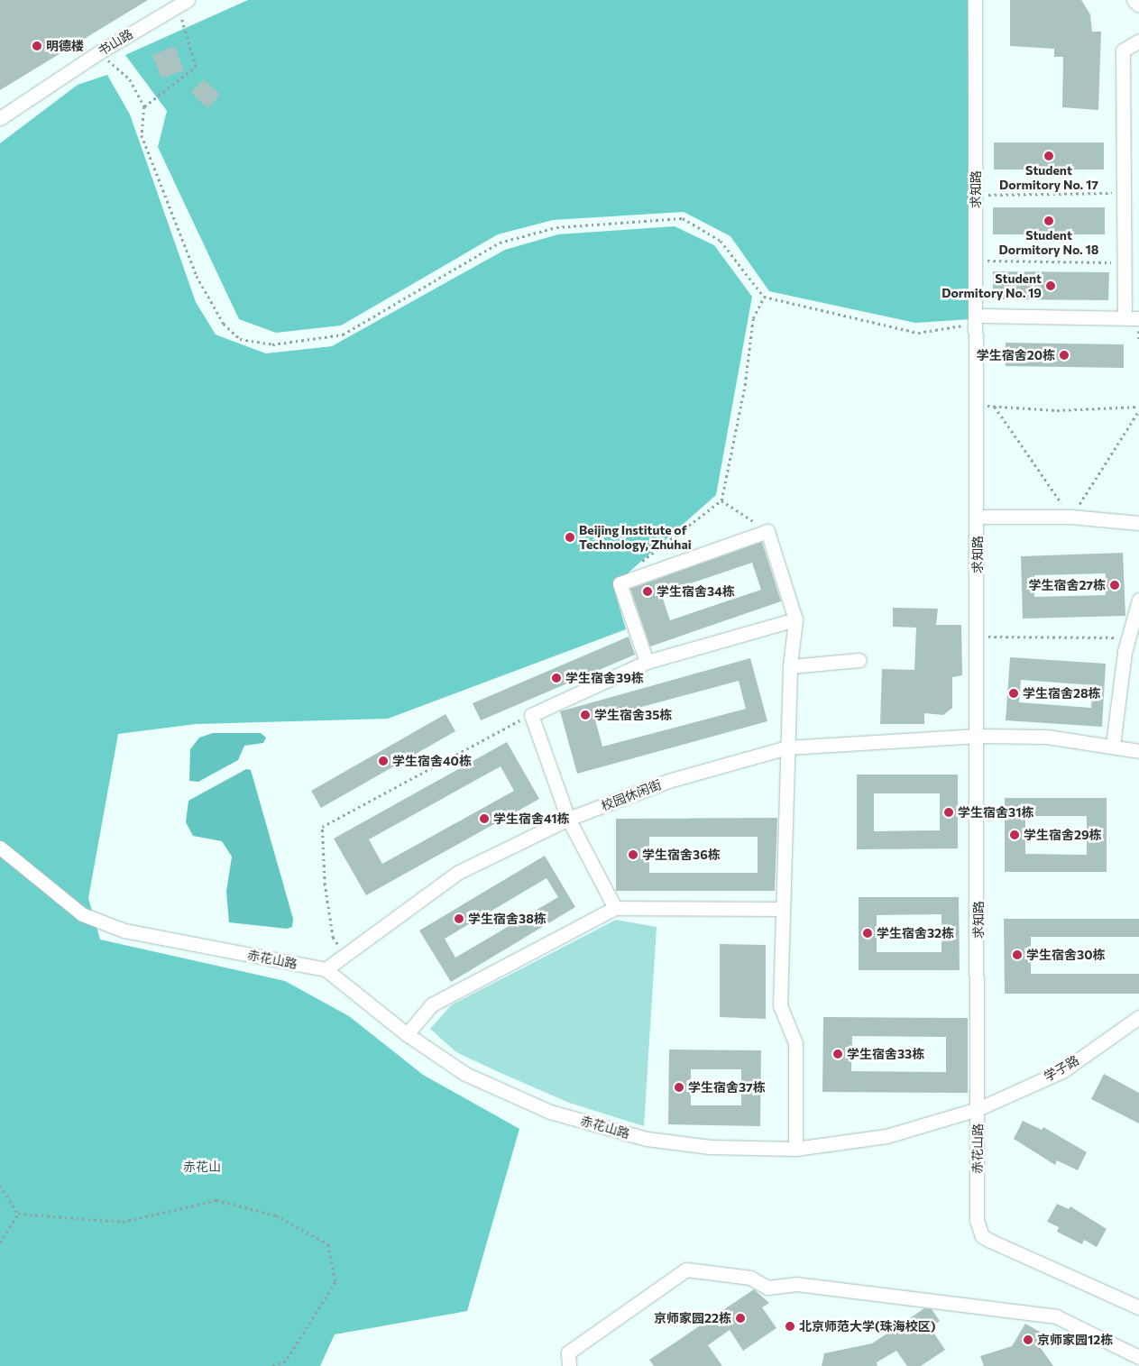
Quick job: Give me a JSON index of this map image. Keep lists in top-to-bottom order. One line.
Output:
{"streets":{"street":["书山路","求知路","校园休闲街","赤花山路","学子路"]},"crossings":[["求知路","校园休闲街"],["求知路","赤花山路"],["求知路","学子路"],["校园休闲街","赤花山路"],["赤花山路","学子路"]],"parks":["赤花山"],"places":["明德楼","Student Dormitory No. 17","Student Dormitory No. 18","Student Dormitory No. 19","学生宿舍20栋","Beijing Institute of Technology, Zhuhai","学生宿舍27栋","学生宿舍34栋","学生宿舍39栋","学生宿舍28栋","学生宿舍35栋","学生宿舍40栋","学生宿舍31栋","学生宿舍41栋","学生宿舍29栋","学生宿舍36栋","学生宿舍38栋","学生宿舍32栋","学生宿舍30栋","学生宿舍33栋","学生宿舍37栋","京师家园22栋","北京师范大学(珠海校区)","京师家园12栋"]}
